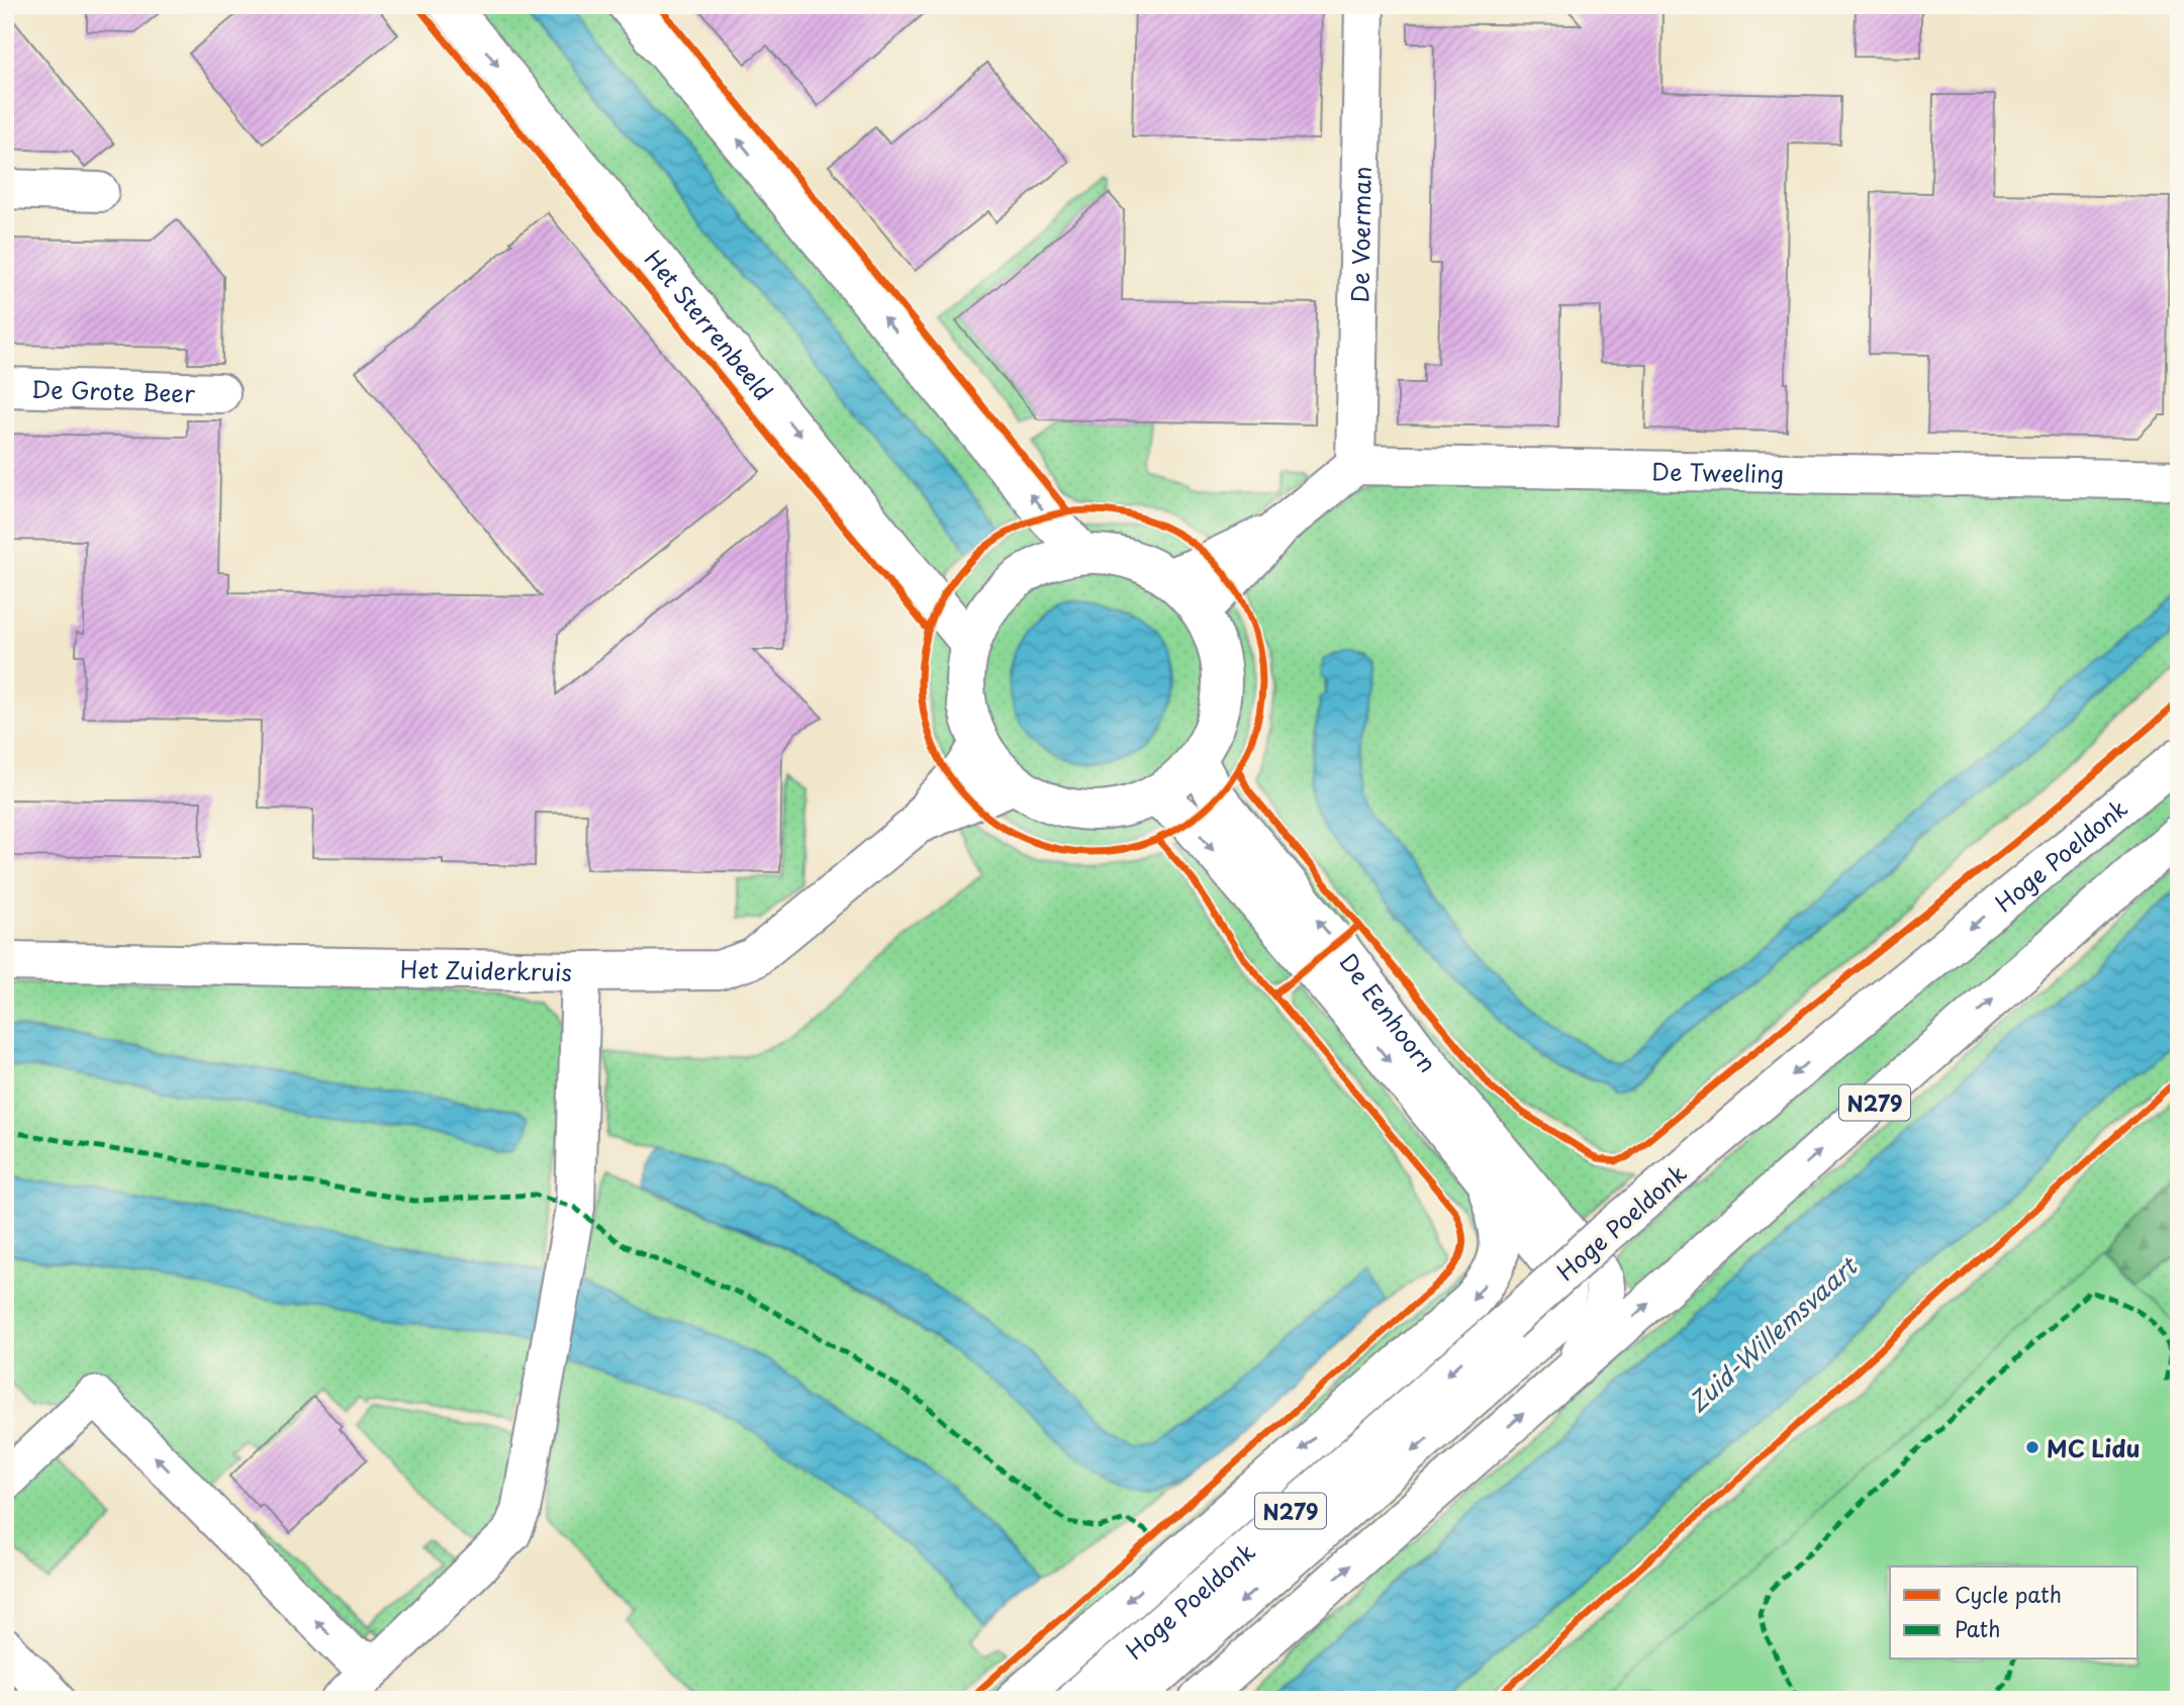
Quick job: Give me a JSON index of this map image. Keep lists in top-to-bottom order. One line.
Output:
{"streets":{"main road":["De Voerman","Het Sterrenbeeld","De Grote Beer","De Tweeling","Hoge Poeldonk","Het Zuiderkruis","De Eenhoorn","N279"]},"crossings":[["De Voerman","De Tweeling"],["De Eenhoorn","N279"]],"water":["Zuid-Willemsvaart"],"places":["MC Lidu"],"legend":["Cycle path","Path"]}
